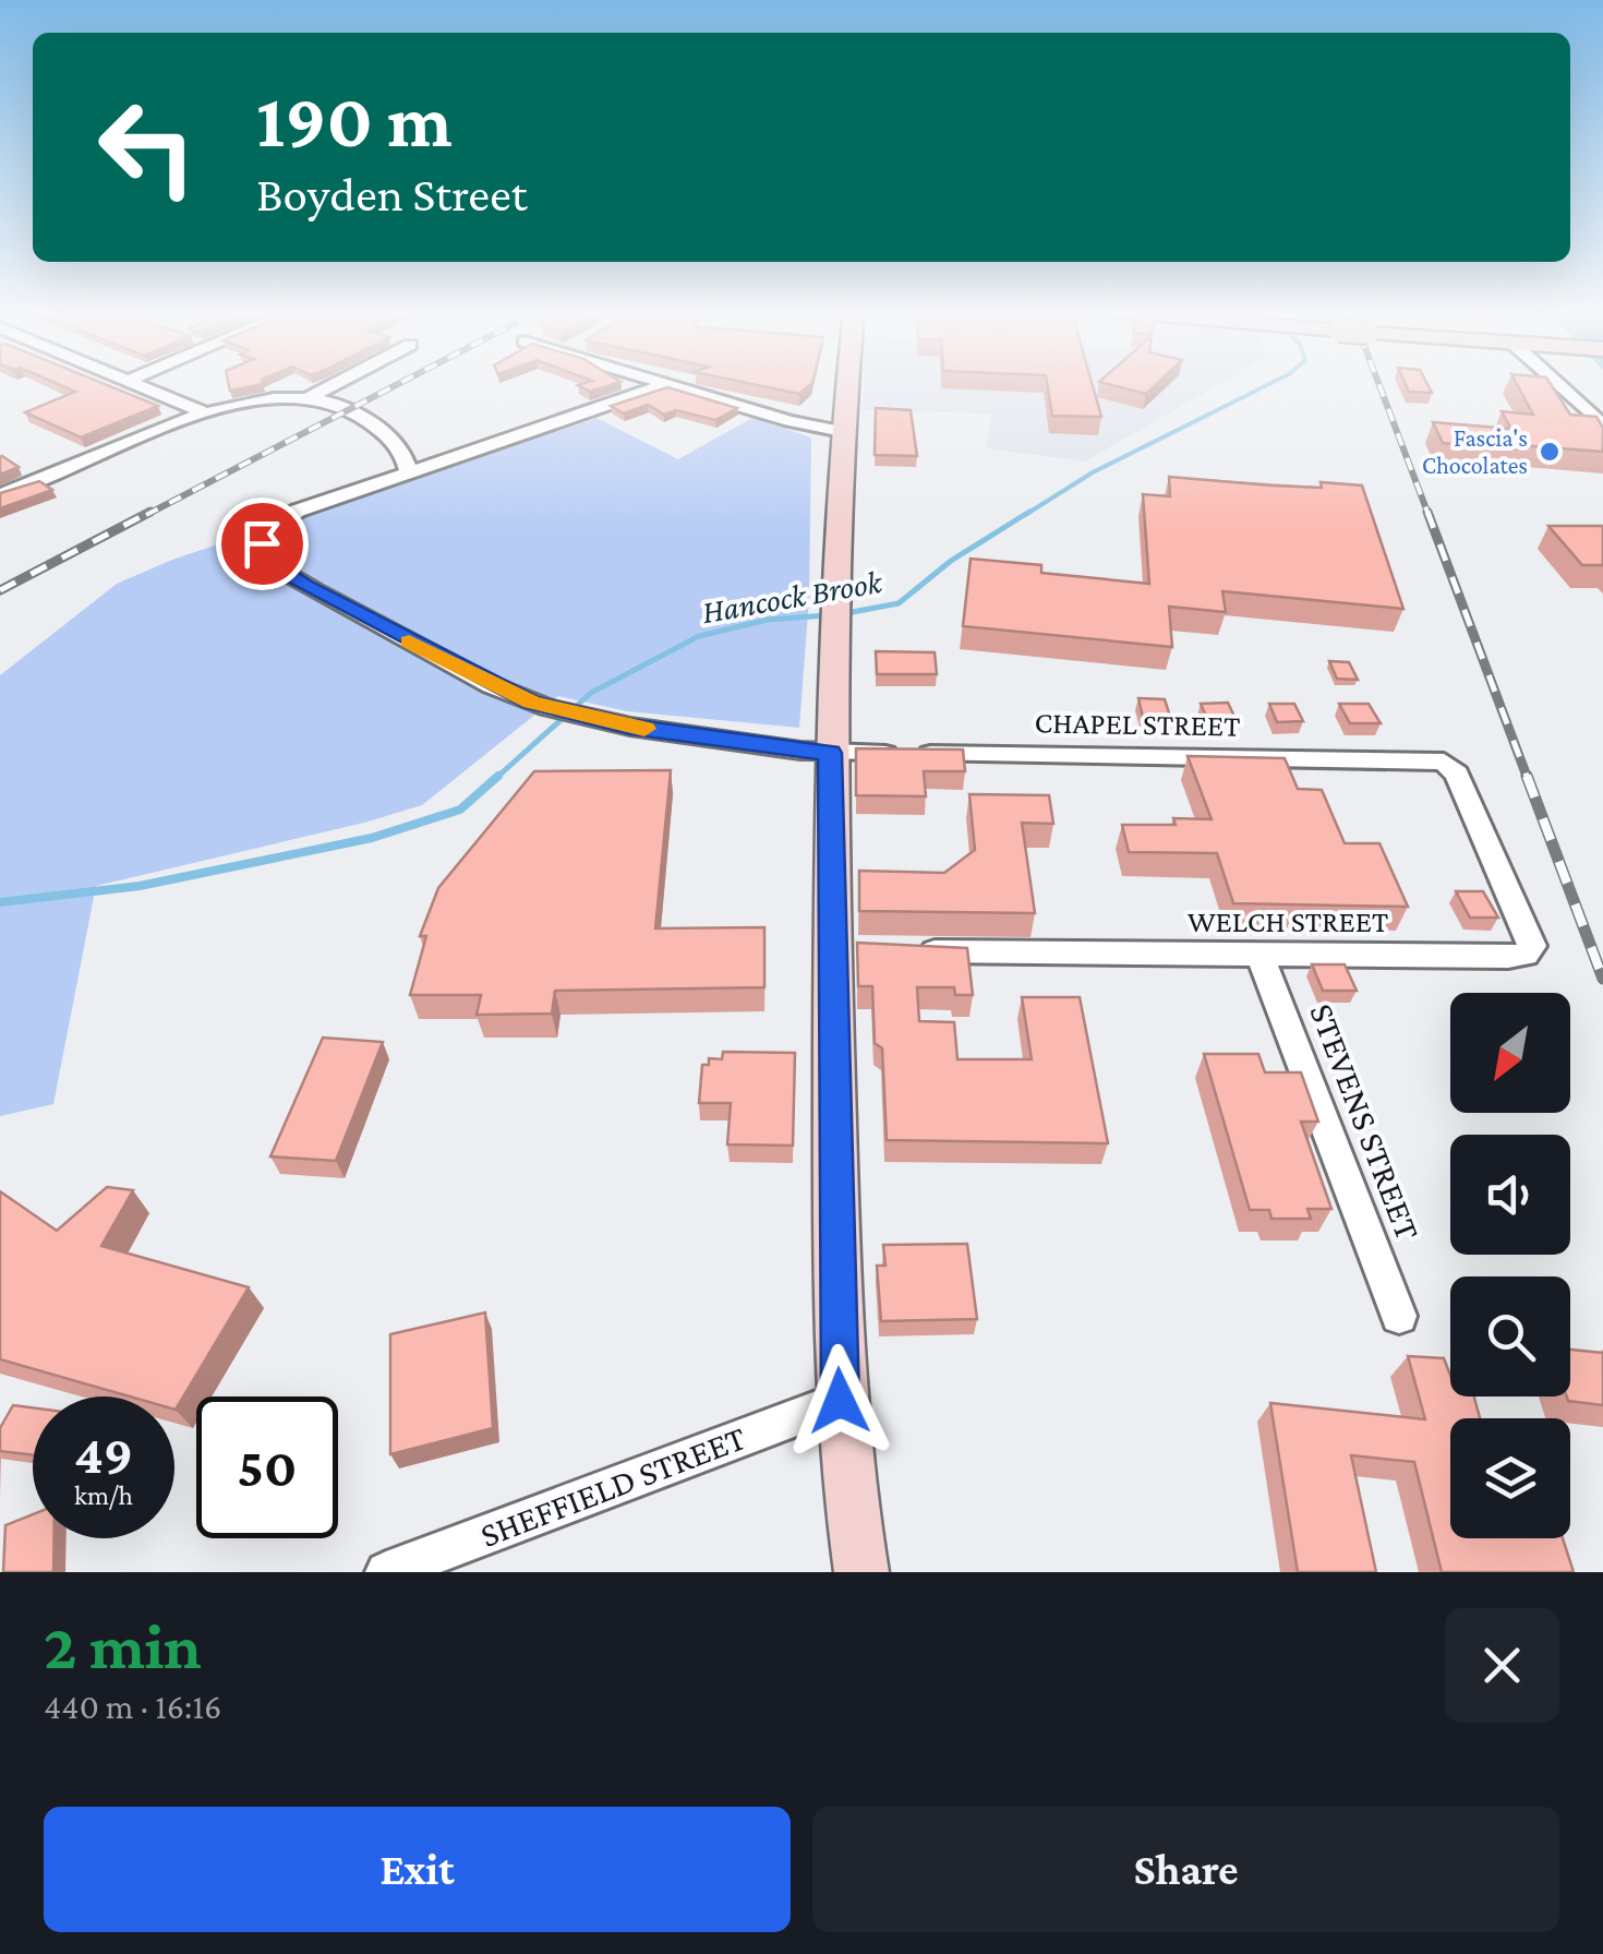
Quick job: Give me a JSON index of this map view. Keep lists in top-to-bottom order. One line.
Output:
{"streets":{"street":["CHAPEL STREET","WELCH STREET","STEVENS STREET","SHEFFIELD STREET"]},"crossings":[["CHAPEL STREET","WELCH STREET"],["WELCH STREET","STEVENS STREET"]],"water":["Hancock Brook"],"places":["Fascia's Chocolates"],"north":"bottom left","page":{"turn":["190 m","Boyden Street"],"speed":"49 km/h","limit":"50","heading":["2 min","440 m · 16:16"],"buttons":["Exit","Share"]}}
